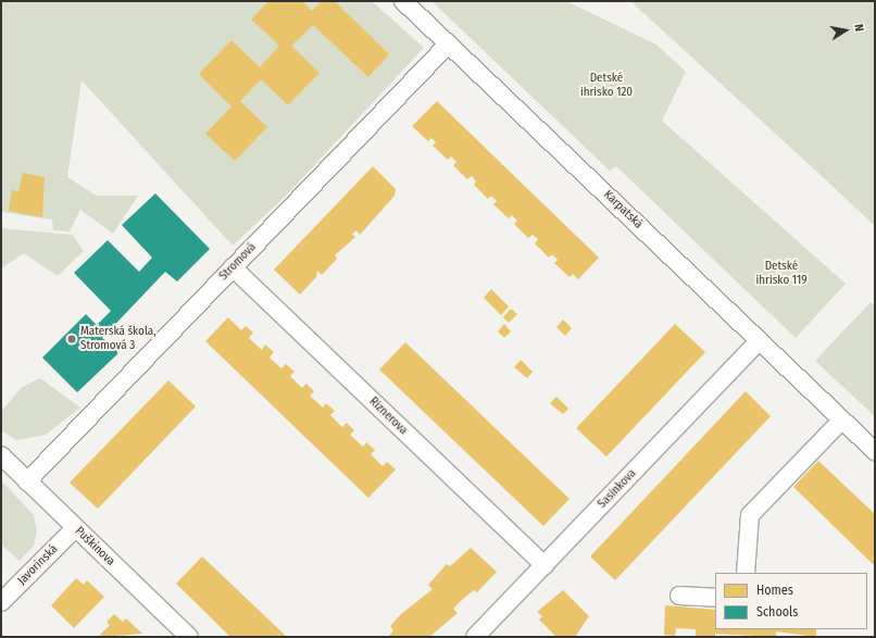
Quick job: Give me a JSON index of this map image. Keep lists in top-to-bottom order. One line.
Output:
{"streets":{"street":["Karpatská","Stromová","Riznerova","Sasinkova","Puškinova","Javorinská"]},"crossings":[["Karpatská","Stromová"],["Karpatská","Sasinkova"],["Stromová","Riznerova"],["Stromová","Puškinova"],["Riznerova","Sasinkova"],["Puškinova","Javorinská"]],"parks":["Detské ihrisko 120","Detské ihrisko 119"],"places":["Materská škola, Stromová 3"],"legend":["Homes","Schools"],"north":"right"}
